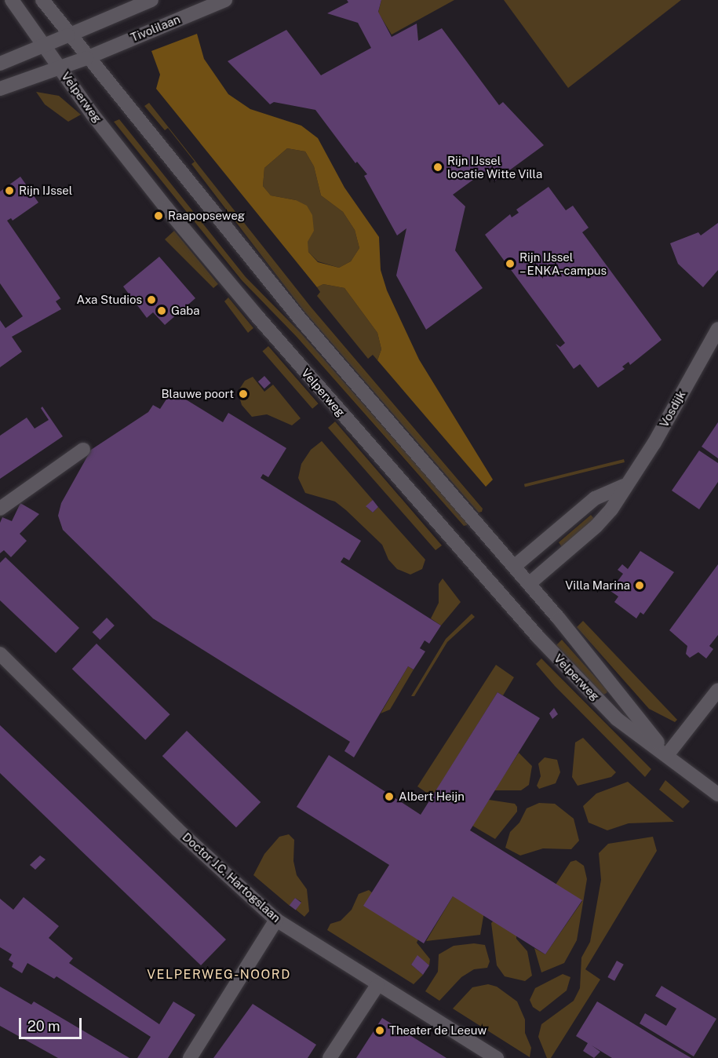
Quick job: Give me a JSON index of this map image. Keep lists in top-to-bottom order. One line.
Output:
{"streets":{"main road":["Tivolilaan","Velperweg","Vosdijk","Doctor J.C. Hartogslaan"]},"crossings":[["Tivolilaan","Velperweg"],["Velperweg","Vosdijk"]],"districts":["VELPERWEG-NOORD"],"places":["Rijn IJssel locatie Witte Villa","Rijn IJssel","Raapopseweg","Rijn IJssel – ENKA-campus","Axa Studios","Gaba","Blauwe poort","Villa Marina","Albert Heijn","Theater de Leeuw"],"scale_bar":"20 m"}
